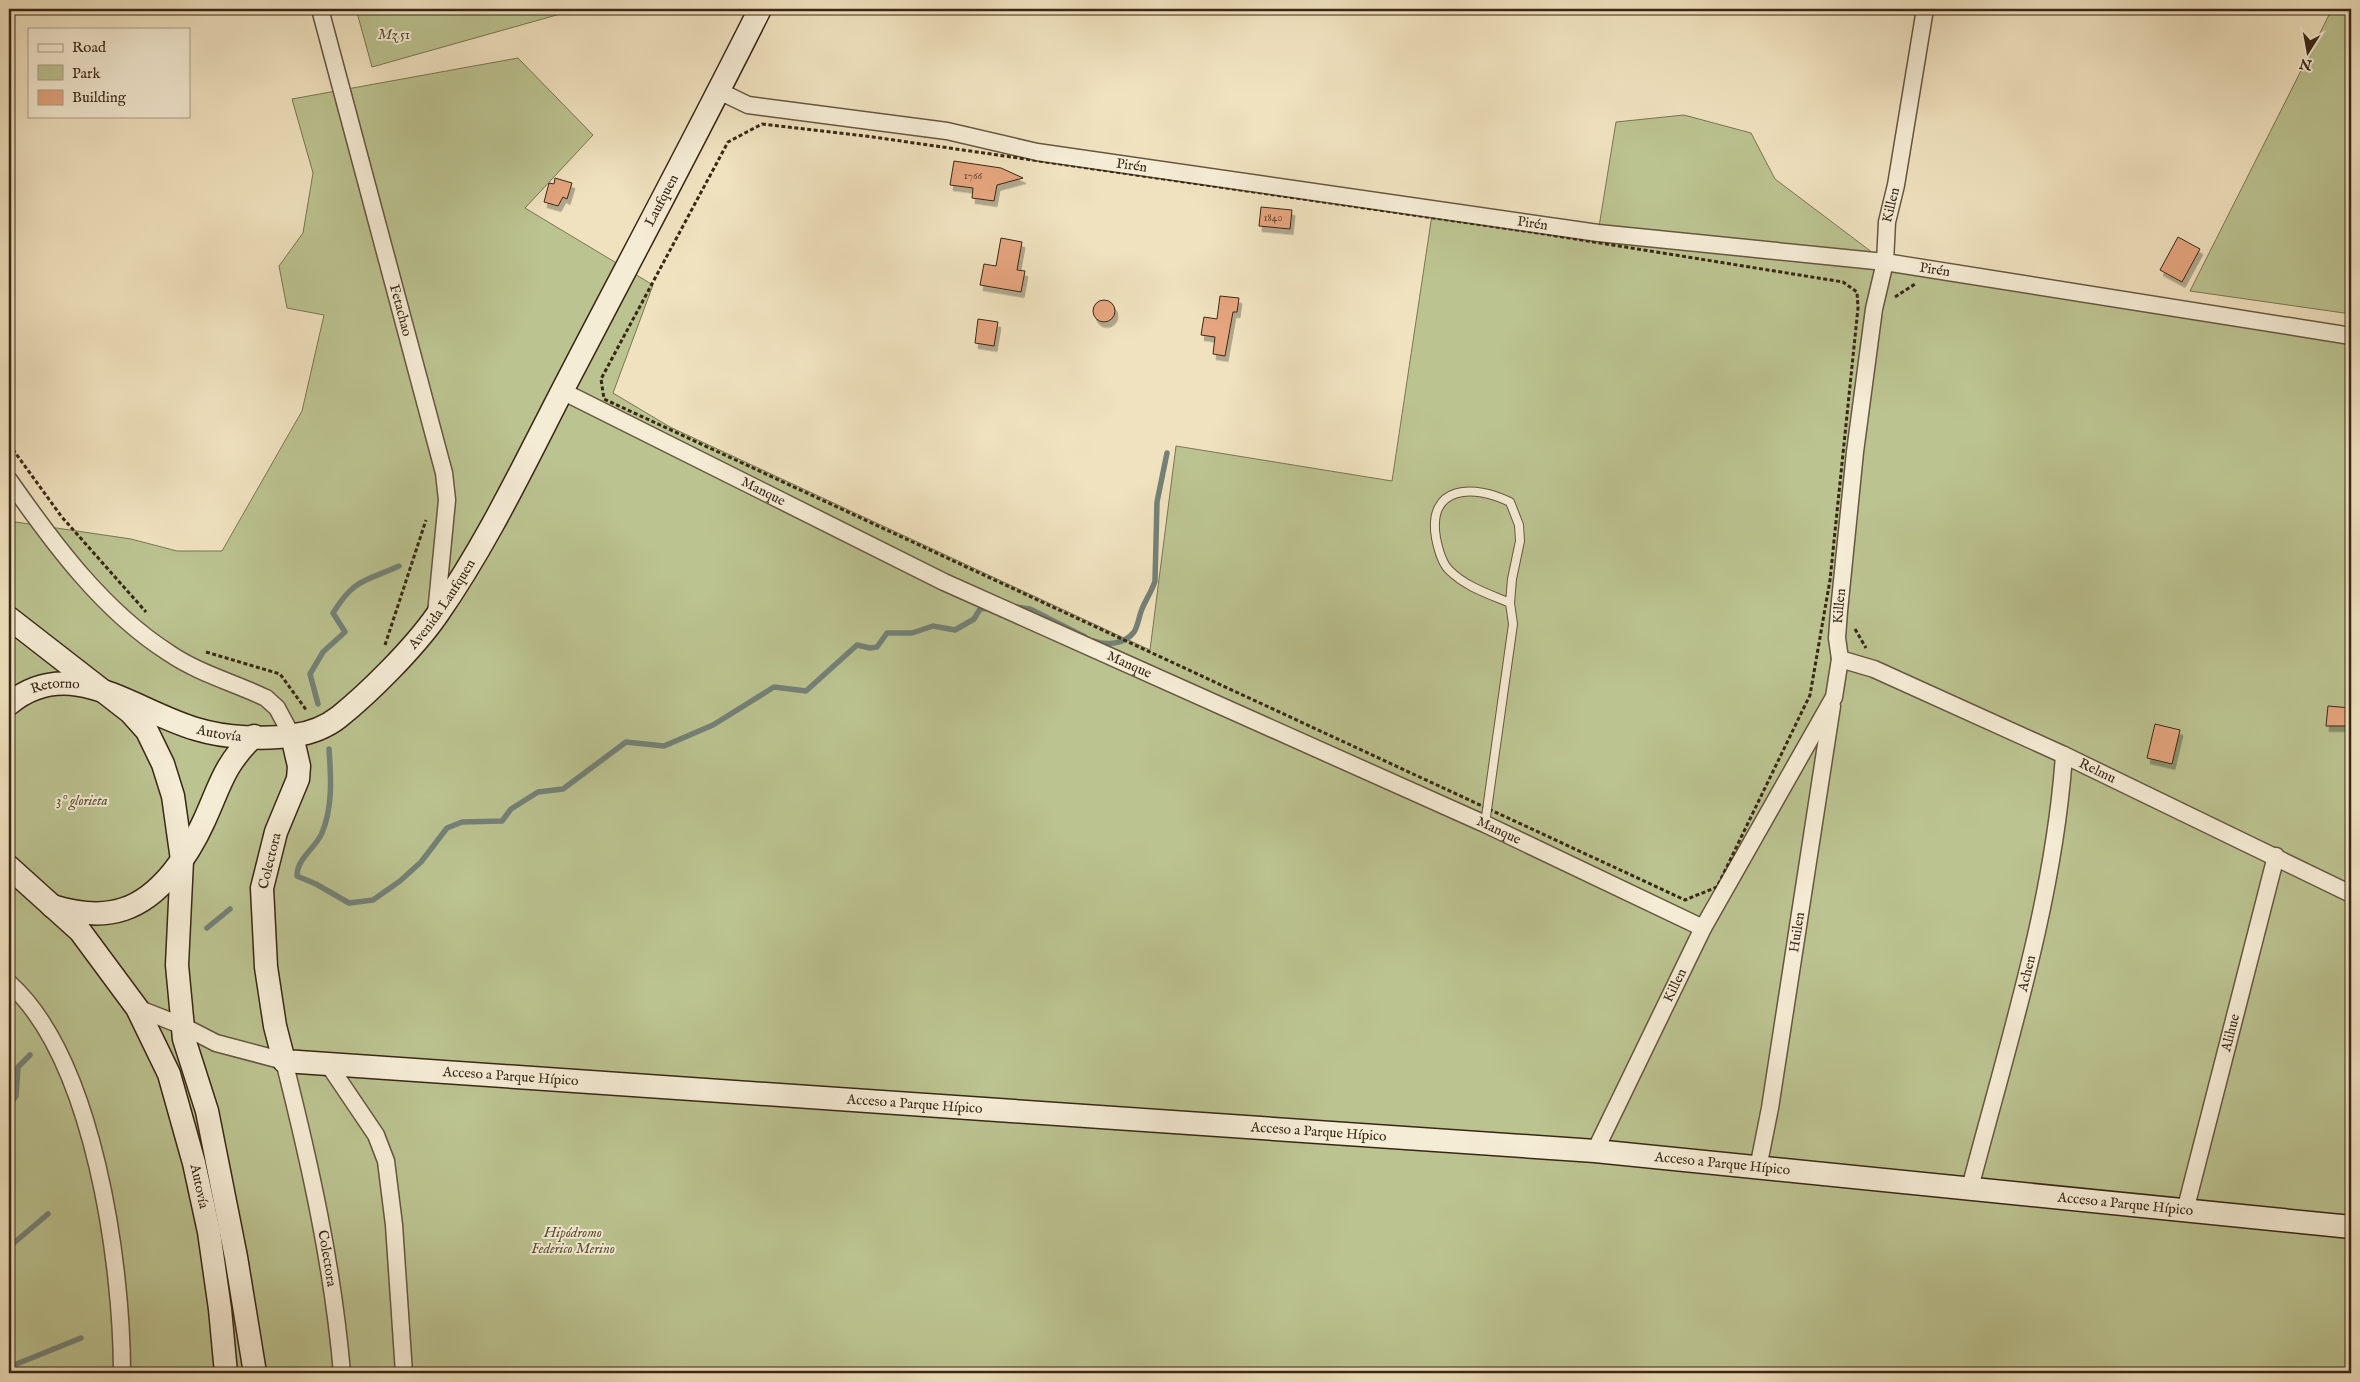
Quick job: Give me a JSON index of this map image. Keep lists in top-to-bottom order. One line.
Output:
{"streets":{"street":["Pirén","Laufquen","Killen","Fetachao","Manque","Avenida Laufquen","Retorno","Autovía","Relmu","Colectora","Huilen","Achen","Alihue","Acceso a Parque Hípico"]},"crossings":[["Pirén","Laufquen"],["Pirén","Killen"],["Laufquen","Manque"],["Laufquen","Avenida Laufquen"],["Killen","Manque"],["Killen","Relmu"],["Killen","Huilen"],["Killen","Acceso a Parque Hípico"],["Fetachao","Avenida Laufquen"],["Manque","Avenida Laufquen"],["Avenida Laufquen","Autovía"],["Avenida Laufquen","Colectora"],["Retorno","Autovía"],["Relmu","Achen"],["Relmu","Alihue"],["Colectora","Acceso a Parque Hípico"],["Huilen","Acceso a Parque Hípico"],["Achen","Acceso a Parque Hípico"],["Alihue","Acceso a Parque Hípico"]],"parks":["Mz 51","3º glorieta","Hipódromo Federico Merino"],"house_numbers":["1766","1840"],"legend":["Road","Park","Building"],"north":"bottom"}
